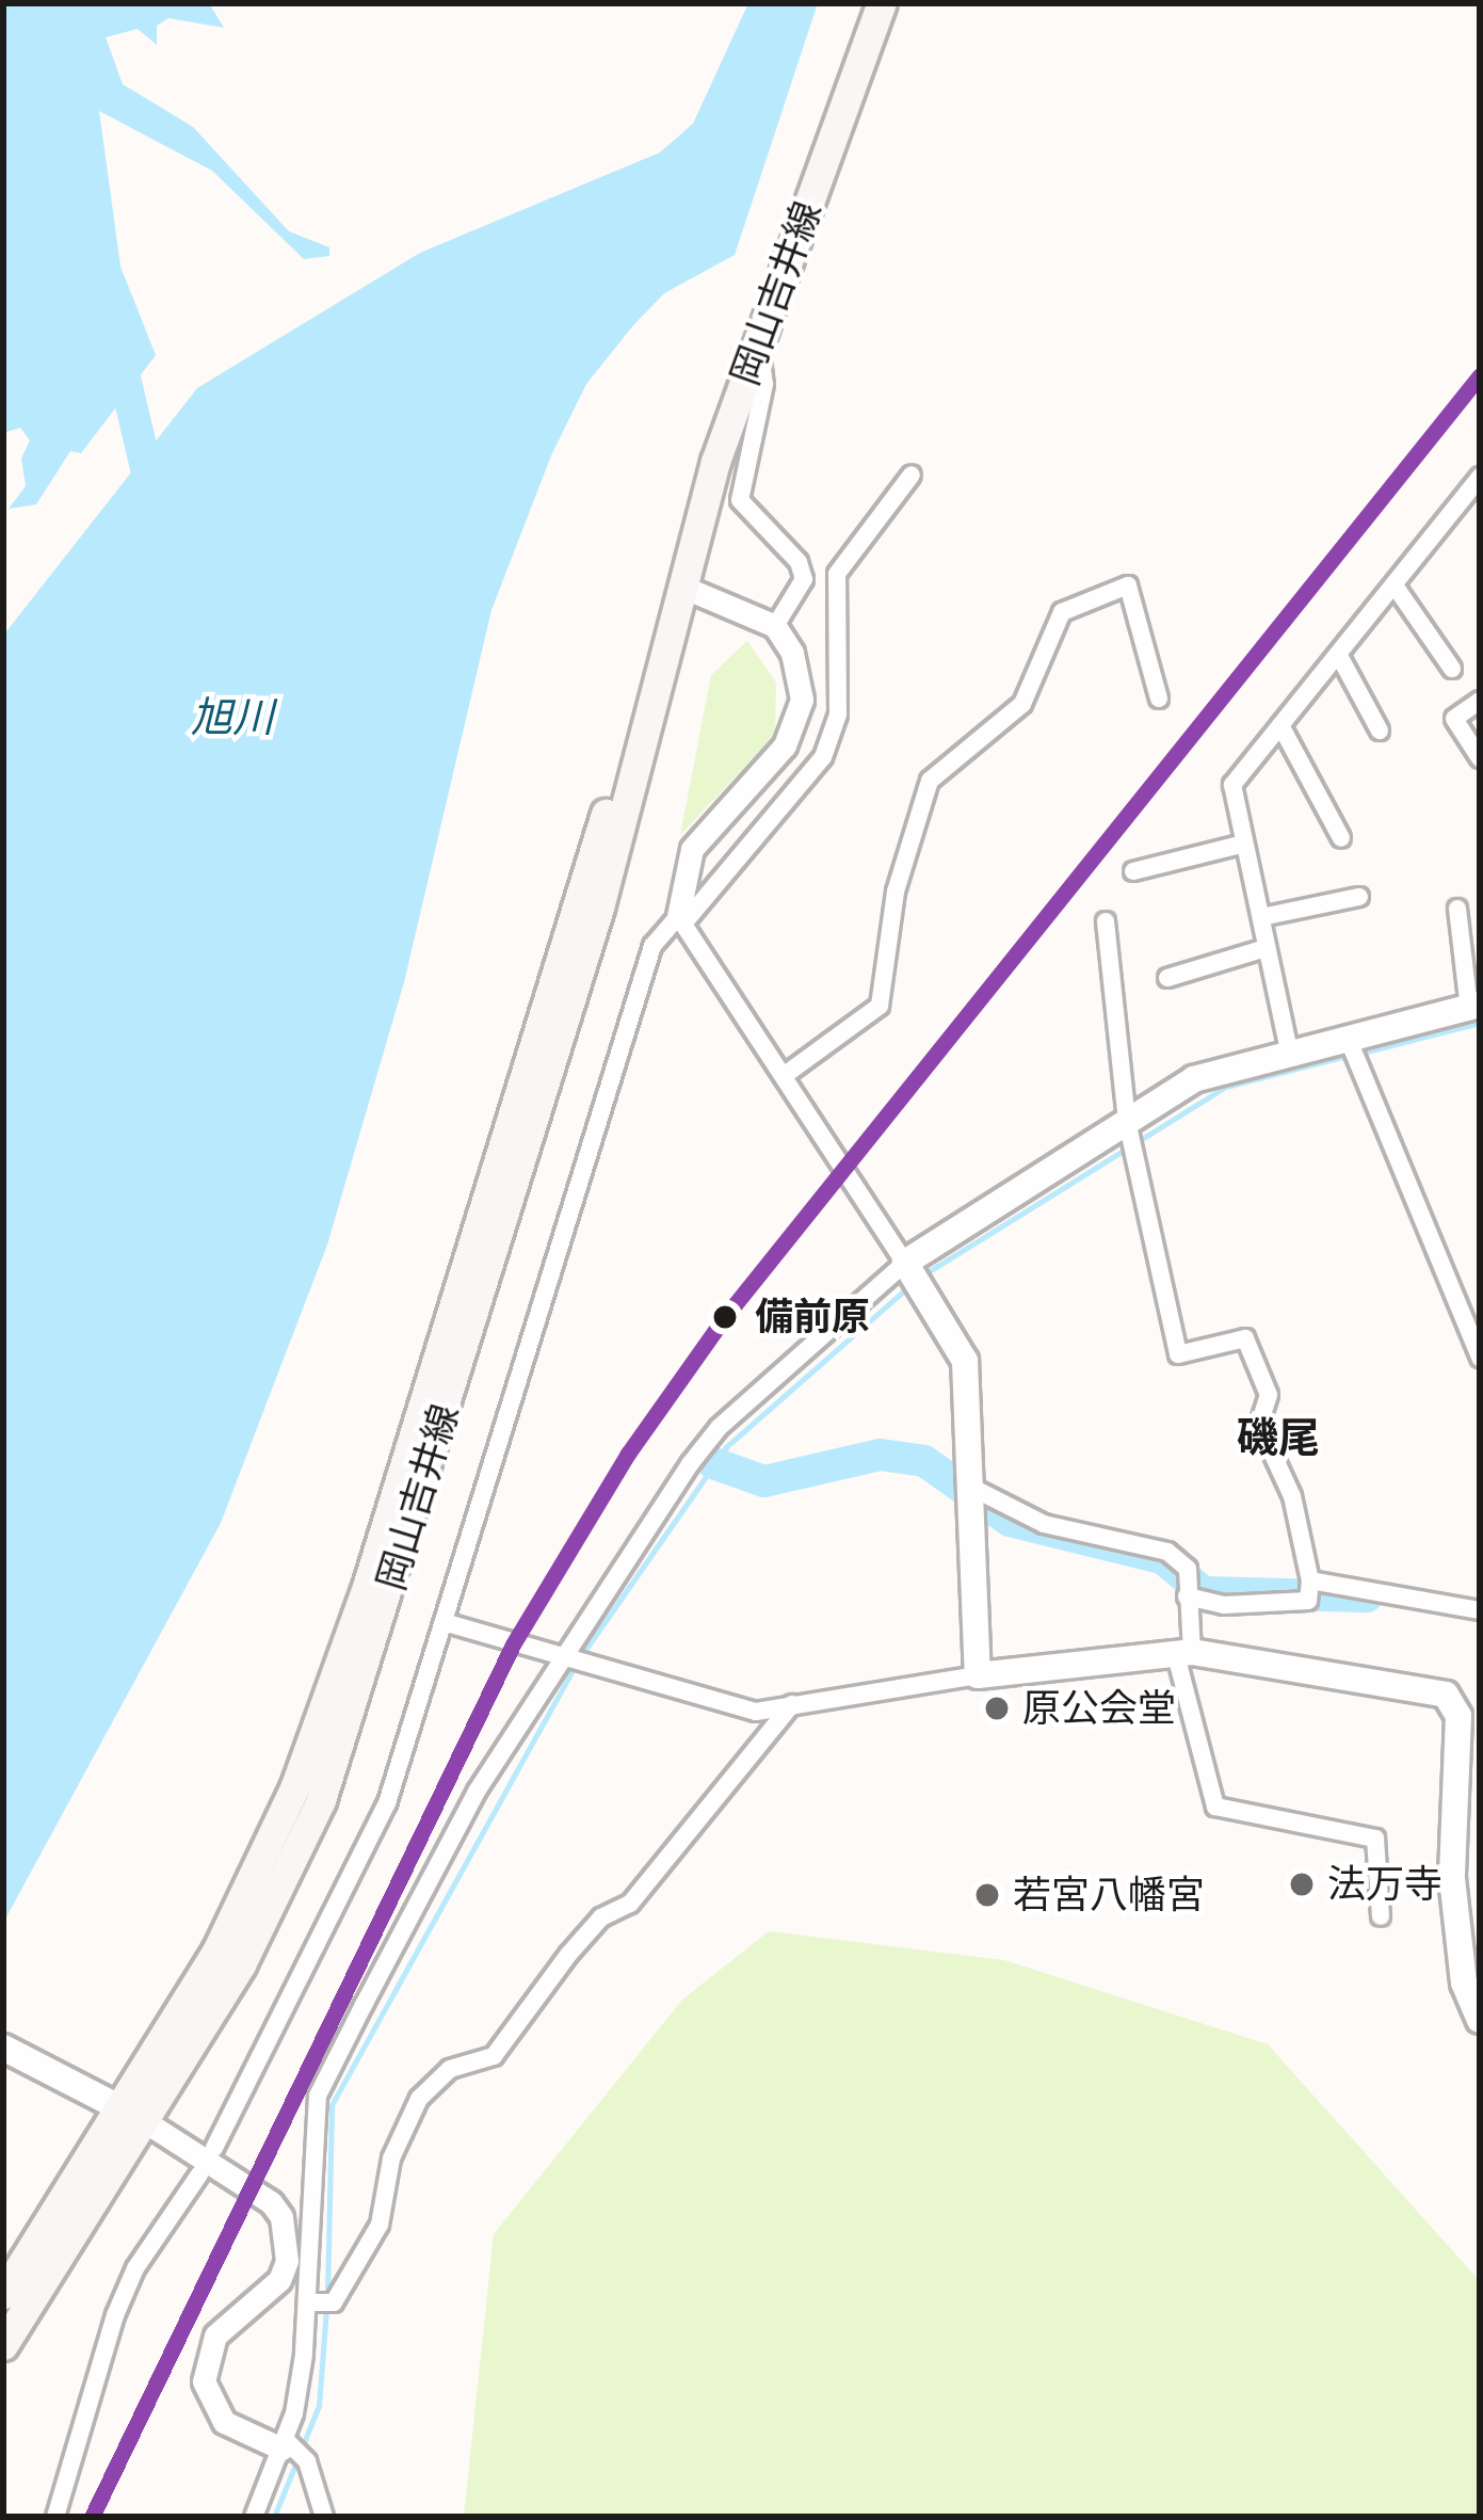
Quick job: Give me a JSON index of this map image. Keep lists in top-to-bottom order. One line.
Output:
{"streets":{"main road":["岡山吉井線"]},"districts":["磯尾"],"water":["旭川"],"places":["備前原","原公会堂","法万寺","若宮八幡宮"]}
